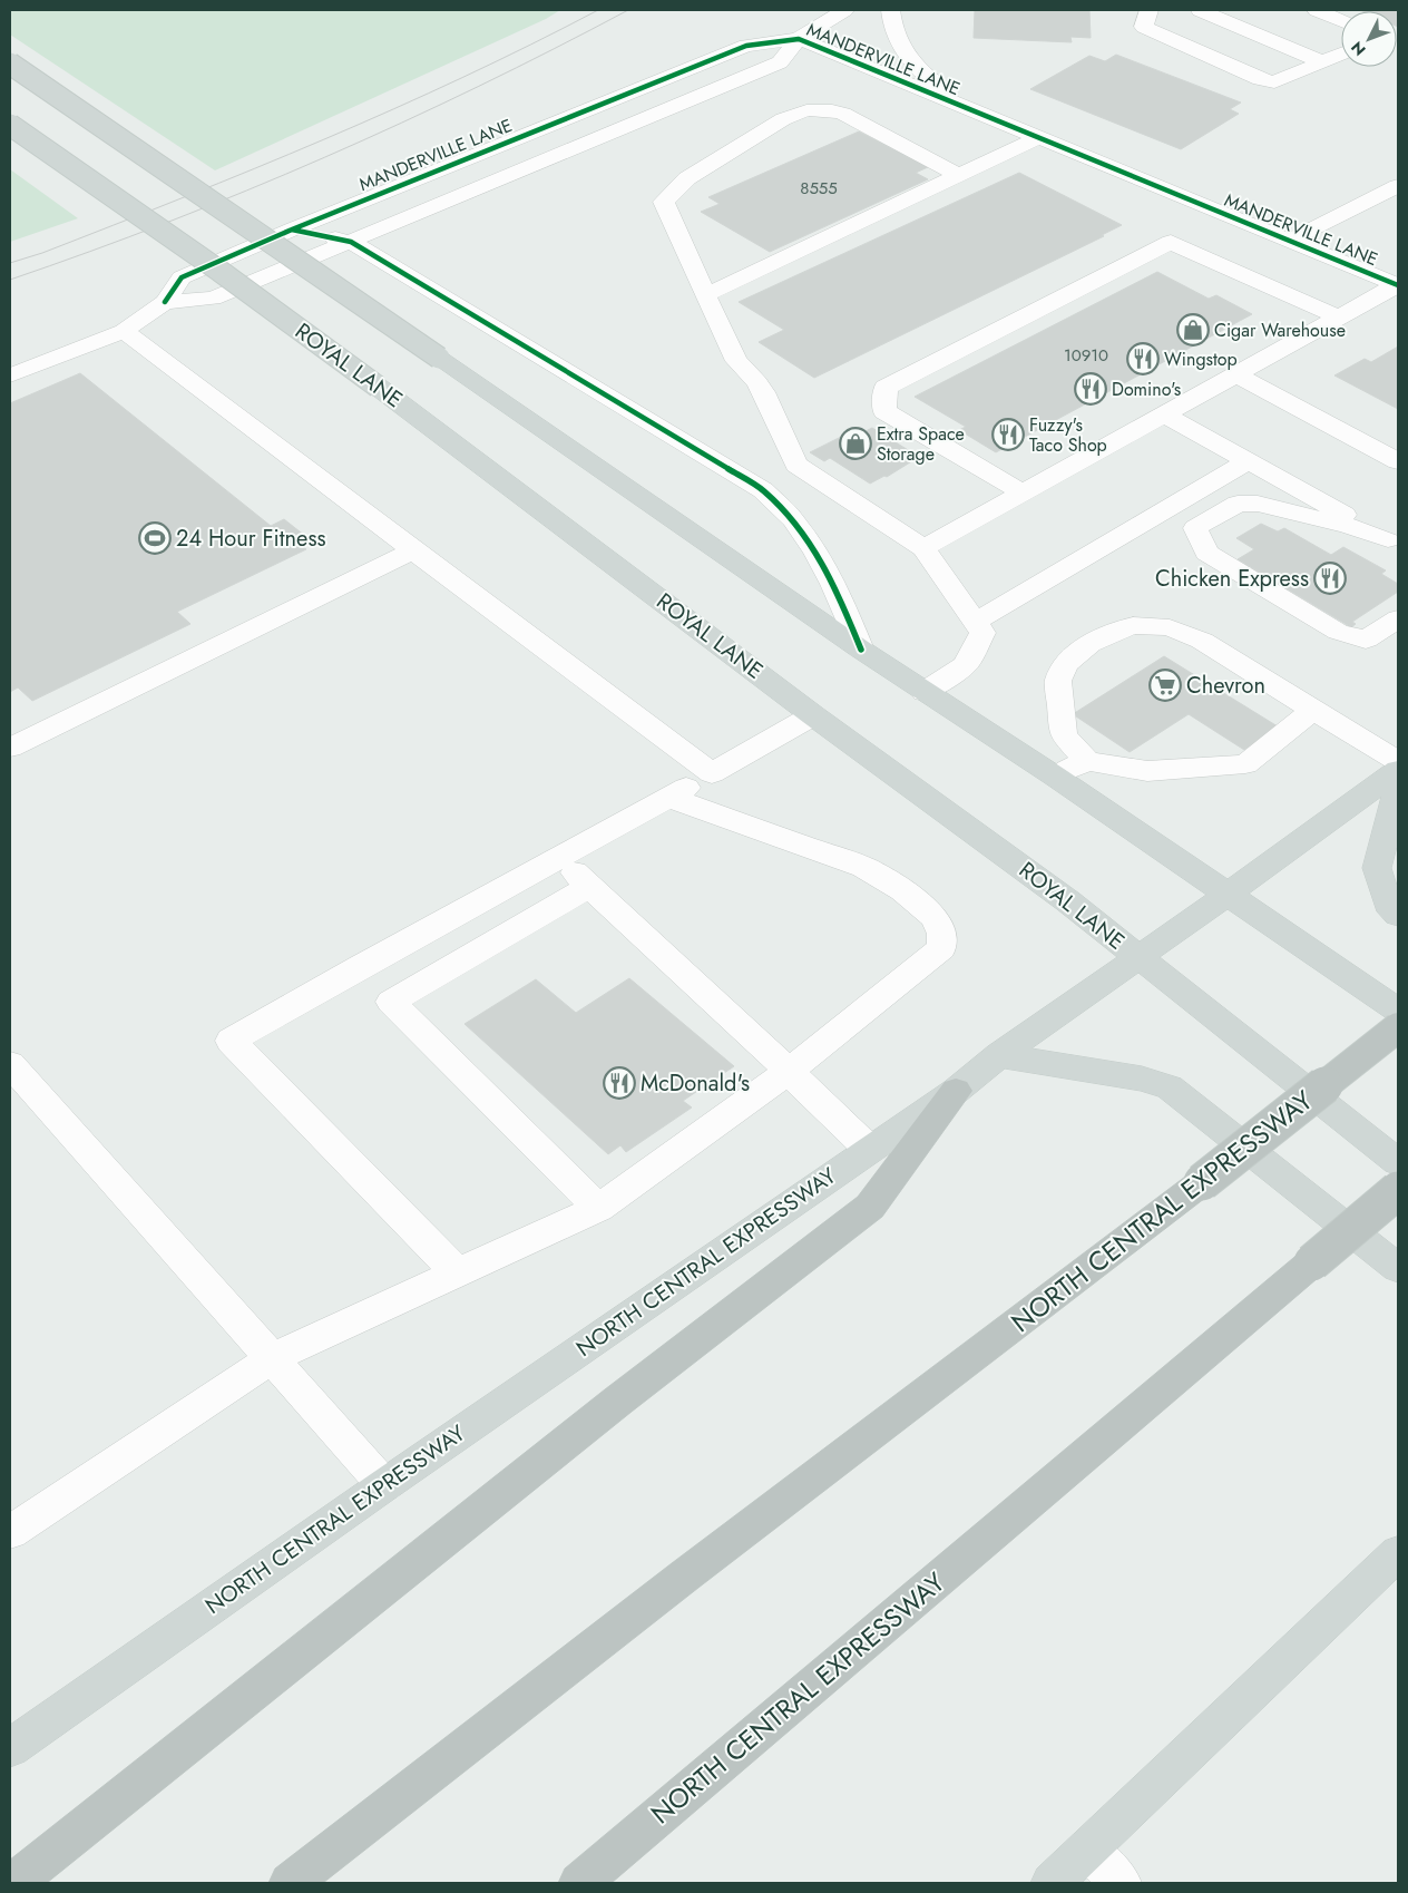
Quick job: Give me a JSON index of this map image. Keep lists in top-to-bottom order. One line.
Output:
{"streets":{"highway":["NORTH CENTRAL EXPRESSWAY"],"main road":["ROYAL LANE"],"street":["MANDERVILLE LANE"]},"crossings":[["ROYAL LANE","NORTH CENTRAL EXPRESSWAY"]],"places":{"shop":["Cigar Warehouse","Extra Space Storage"],"restaurant":["Wingstop","Domino's","Fuzzy's Taco Shop","Chicken Express","McDonald's"],"sports":["24 Hour Fitness"],"supermarket":["Chevron"]},"house_numbers":["8555","10910"],"north":"bottom left"}
